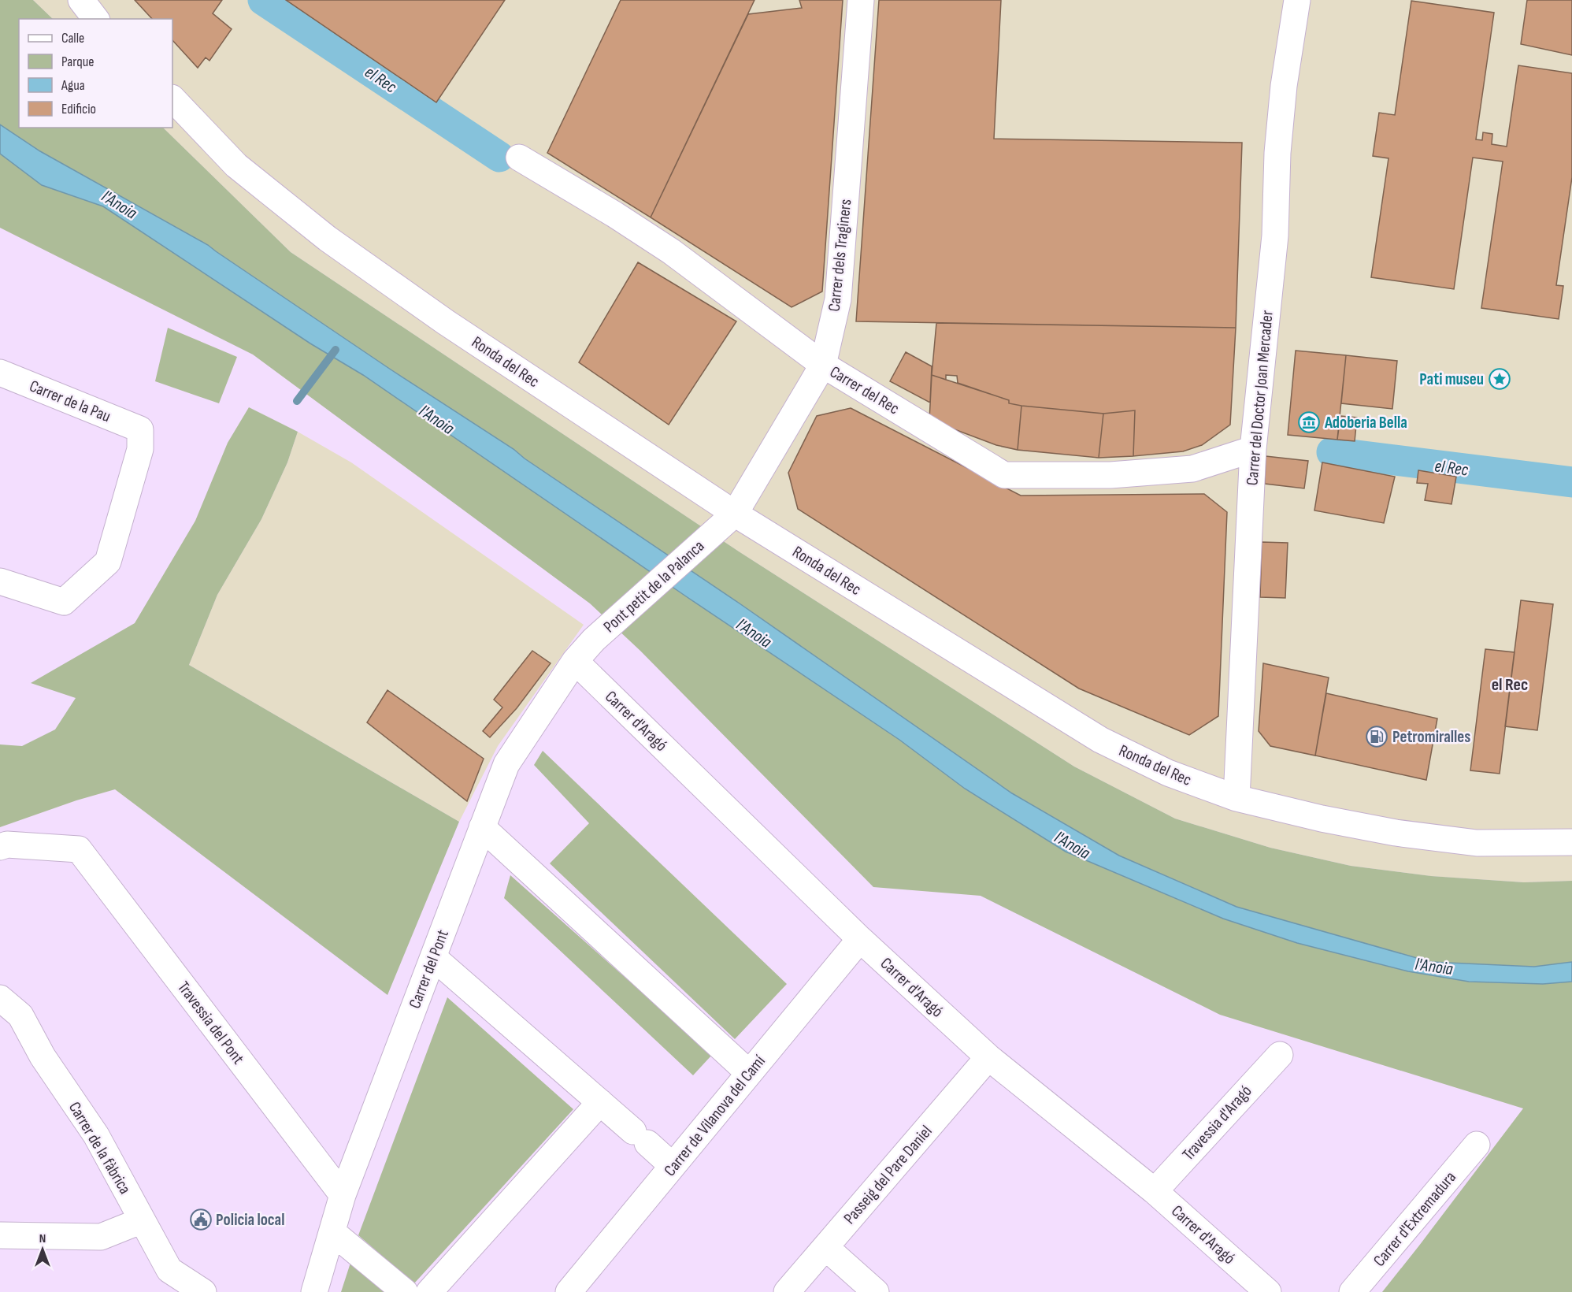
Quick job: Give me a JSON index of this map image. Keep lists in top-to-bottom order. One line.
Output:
{"streets":{"street":["Carrer dels Traginers","Ronda del Rec","Carrer del Rec","Carrer del Doctor Joan Mercader","Carrer de la Pau","Pont petit de la Palanca","Carrer d'Aragó","Carrer del Pont","Travessia del Pont","Carrer de Vilanova del Camí","Travessia d'Aragó","Carrer de la fàbrica","Passeig del Pare Daniel","Carrer d'Extremadura"]},"crossings":[["Carrer dels Traginers","Ronda del Rec"],["Carrer dels Traginers","Carrer del Rec"],["Carrer dels Traginers","Pont petit de la Palanca"],["Ronda del Rec","Carrer del Doctor Joan Mercader"],["Ronda del Rec","Pont petit de la Palanca"],["Carrer del Rec","Carrer del Doctor Joan Mercader"],["Pont petit de la Palanca","Carrer d'Aragó"],["Pont petit de la Palanca","Carrer del Pont"],["Carrer d'Aragó","Carrer del Pont"],["Carrer d'Aragó","Carrer de Vilanova del Camí"],["Carrer d'Aragó","Travessia d'Aragó"],["Carrer d'Aragó","Passeig del Pare Daniel"],["Carrer del Pont","Travessia del Pont"]],"districts":["el Rec"],"water":["el Rec","l'Anoia"],"places":{"place":["Pati museu"],"museum":["Adoberia Bella"],"fuel station":["Petromiralles"],"public building":["Policia local"]},"legend":["Calle","Parque","Agua","Edificio"],"north":"top"}
